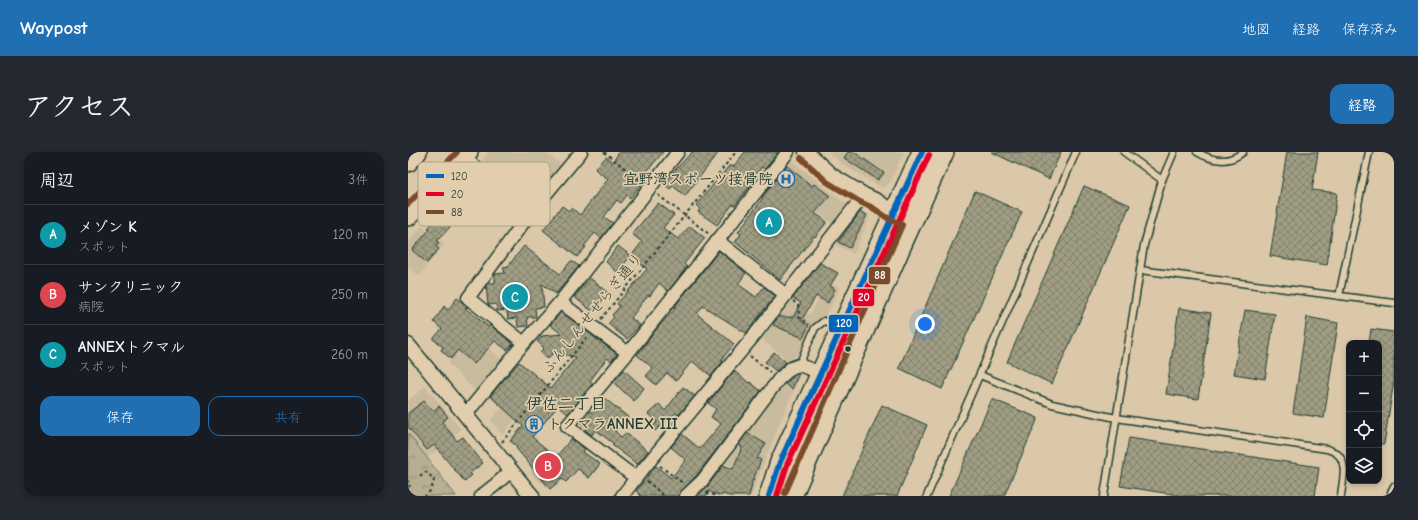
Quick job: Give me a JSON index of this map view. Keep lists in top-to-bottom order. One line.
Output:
{"streets":{"path":["ふんしんせせらぎ通り"]},"districts":["伊佐二丁目"],"places":{"hospital":["宜野湾スポーツ接骨院"],"building":["トクマラANNEX III"]},"lines":["transit line 120","transit line 88","transit line 20"],"legend":["120","20","88"],"page":{"header":"Waypost","nav":["地図","経路","保存済み"],"title":"アクセス","buttons":["経路",["保存","共有"]],"heading":["周辺","3件"],"list":[{"mark":"A","name":"メゾン K","note":"スポット","value":"120 m"},{"mark":"B","name":"サンクリニック","note":"病院","value":"250 m"},{"mark":"C","name":"ANNEXトクマル","note":"スポット","value":"260 m"}],"pins":["A","C","B"],"map_buttons":["+","−"]}}
